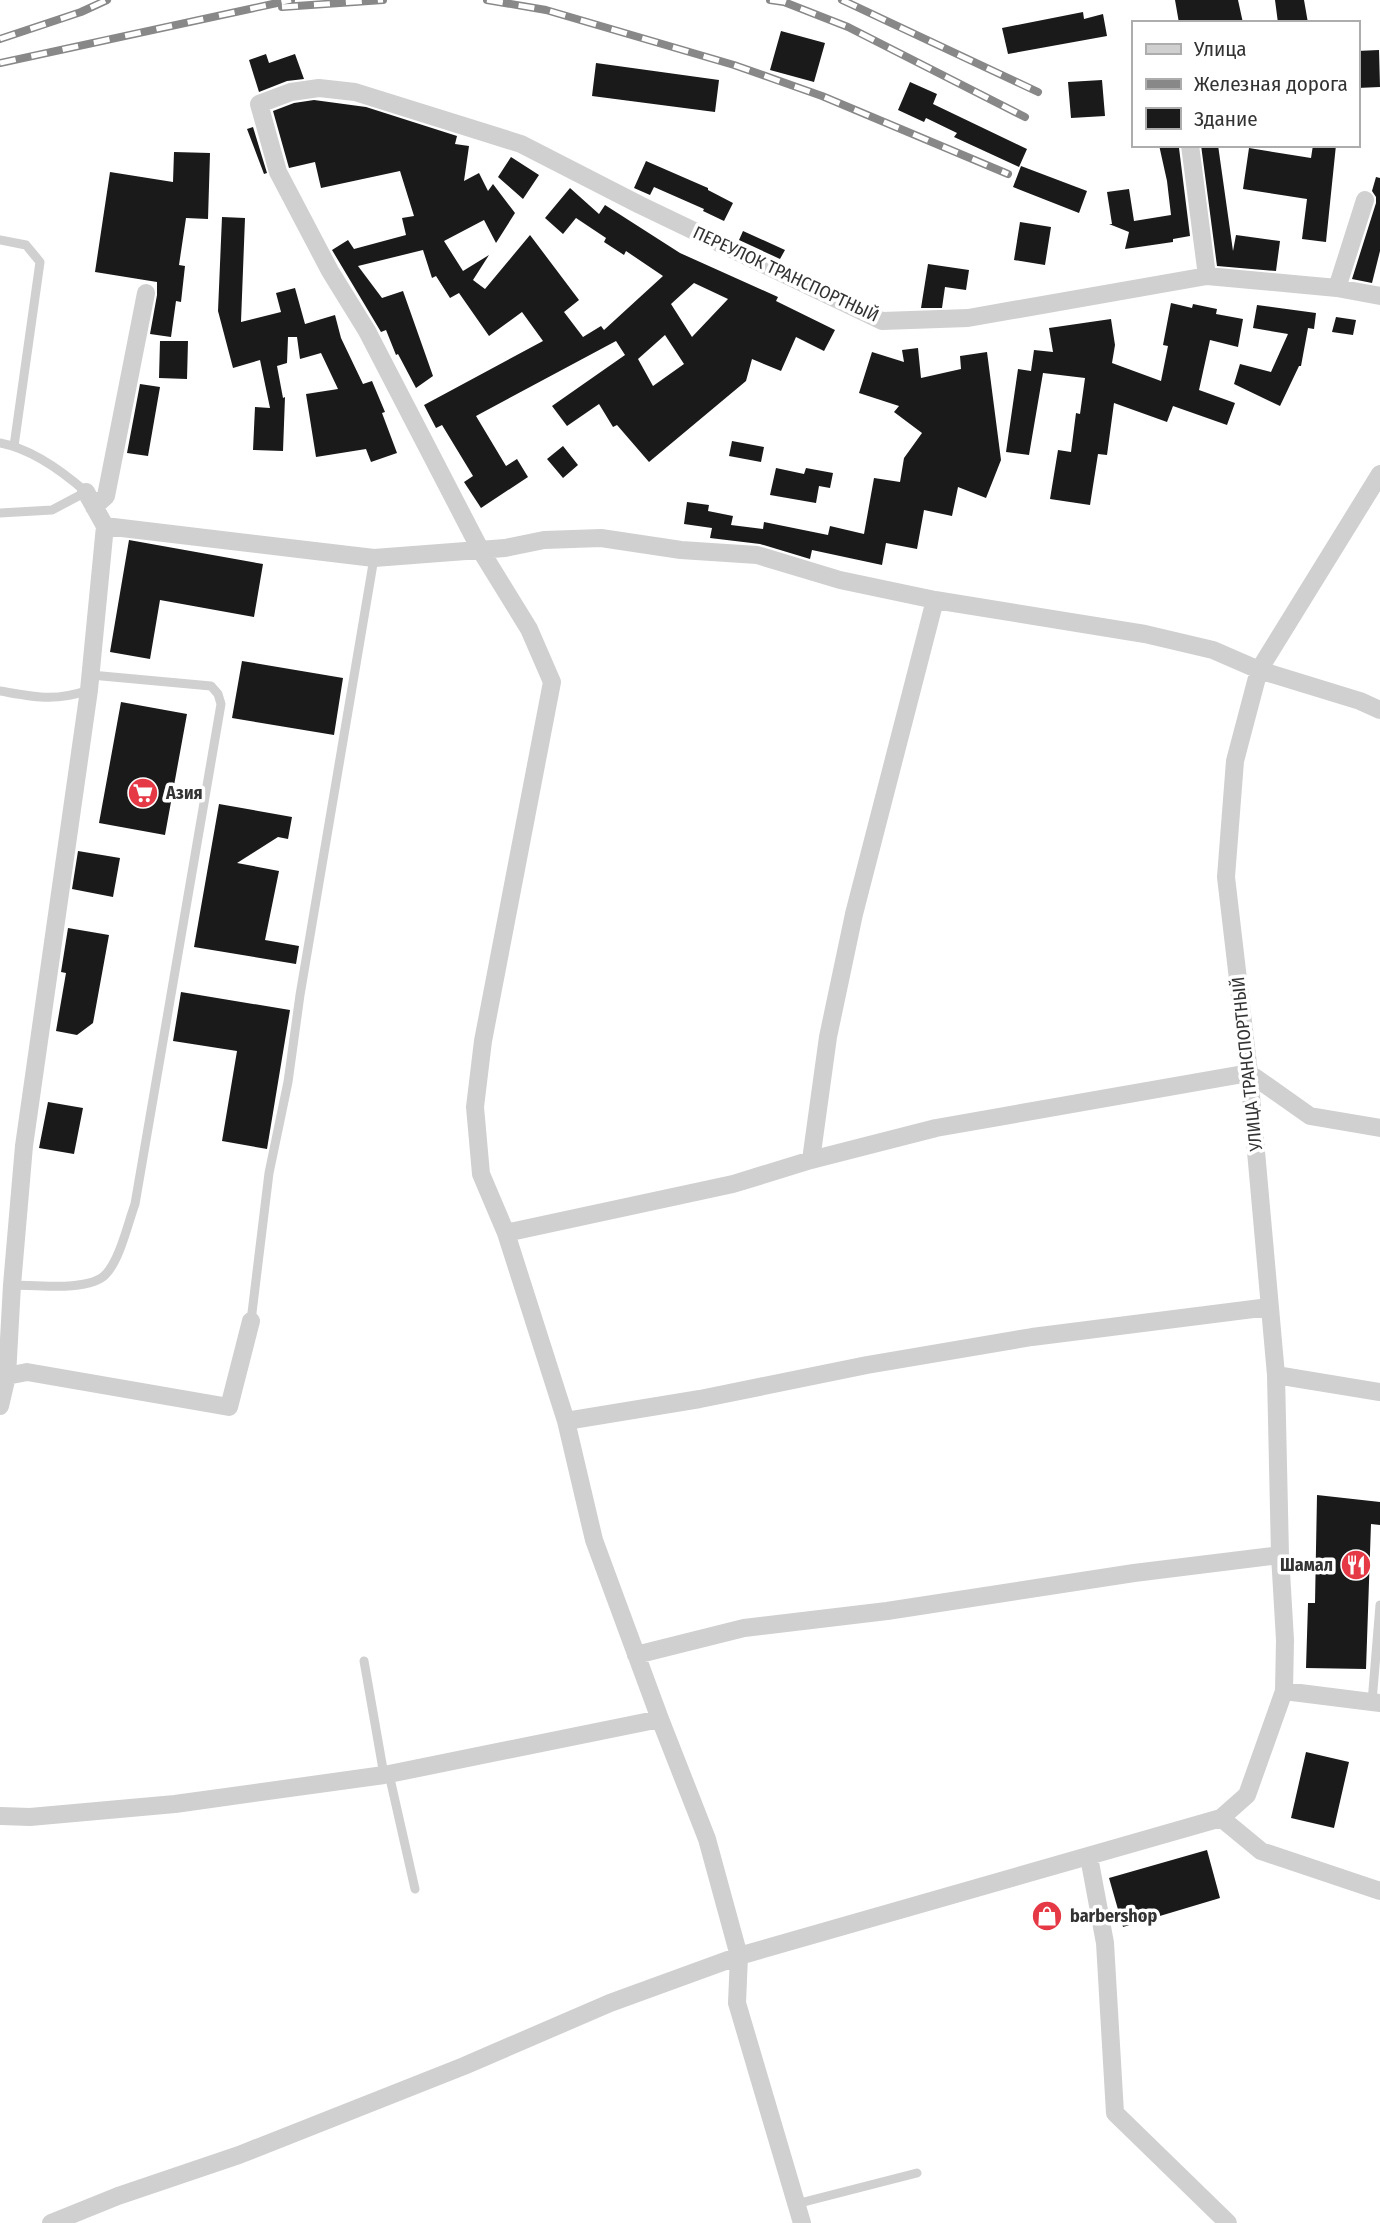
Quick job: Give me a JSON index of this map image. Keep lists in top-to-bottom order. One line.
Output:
{"streets":{"street":["ПЕРЕУЛОК ТРАНСПОРТНЫЙ","УЛИЦА ТРАНСПОРТНЫЙ"]},"places":{"supermarket":["Азия"],"restaurant":["Шамал"],"shop":["barbershop"]},"legend":["Улица","Железная дорога","Здание"]}
